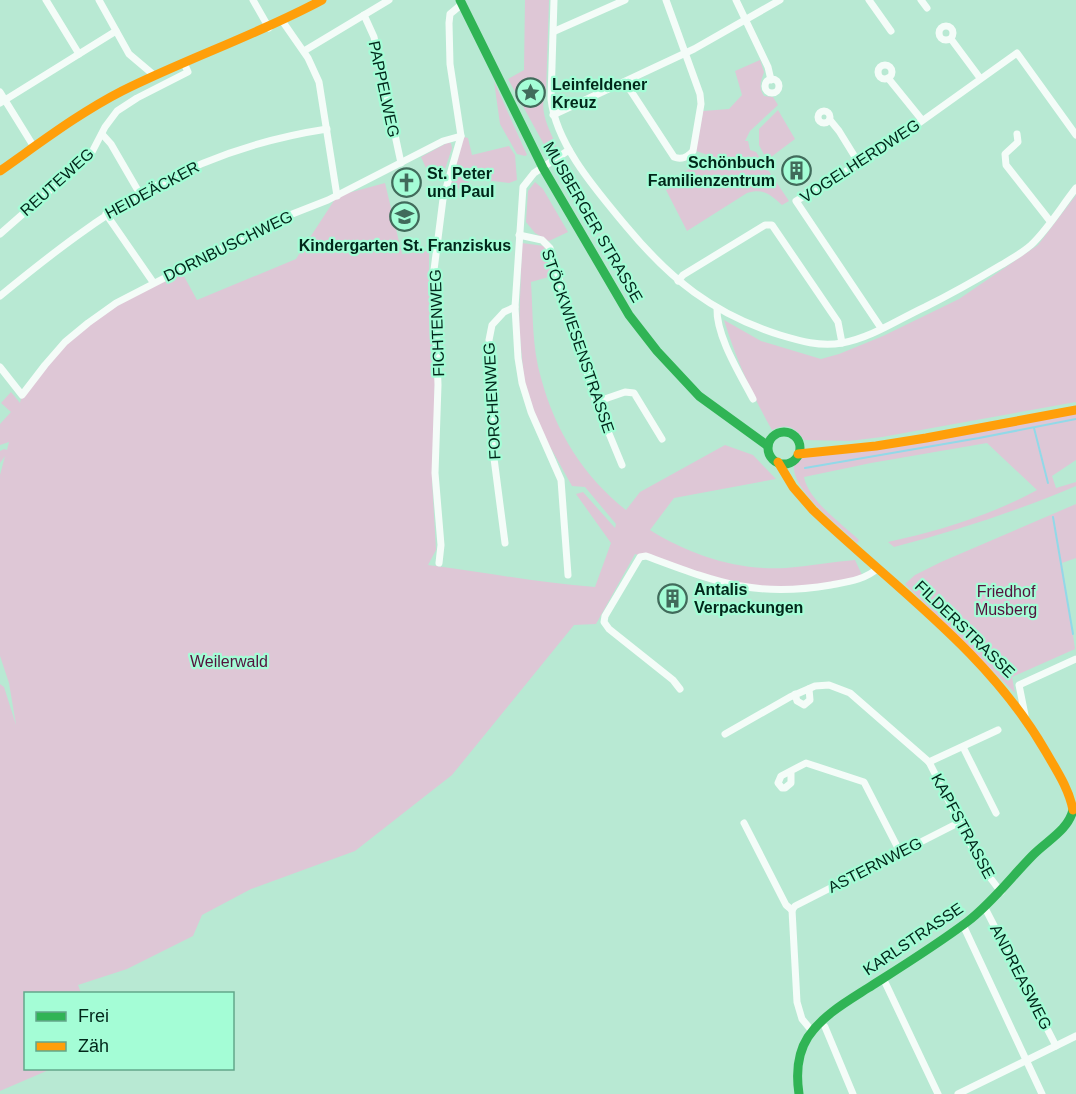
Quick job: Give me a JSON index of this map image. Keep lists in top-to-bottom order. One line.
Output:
{"streets":{"main road":["MUSBERGER STRASSE","FILDERSTRASSE","KARLSTRASSE"],"street":["PAPPELWEG","VOGELHERDWEG","REUTEWEG","HEIDEÄCKER","DORNBUSCHWEG","FICHTENWEG","STÖCKWIESENSTRASSE","FORCHENWEG","KAPFSTRASSE","ASTERNWEG","ANDREASWEG"]},"crossings":[["PAPPELWEG","DORNBUSCHWEG"],["MUSBERGER STRASSE","FICHTENWEG"],["MUSBERGER STRASSE","FILDERSTRASSE"],["DORNBUSCHWEG","FICHTENWEG"],["FILDERSTRASSE","KARLSTRASSE"],["KAPFSTRASSE","ASTERNWEG"],["KAPFSTRASSE","KARLSTRASSE"],["KARLSTRASSE","ANDREASWEG"]],"parks":["Friedhof Musberg","Weilerwald"],"places":{"place":["Leinfeldener Kreuz"],"building":["Schönbuch Familienzentrum","Antalis Verpackungen"],"church":["St. Peter und Paul"],"school or university":["Kindergarten St. Franziskus"]},"legend":["Frei","Zäh"]}
